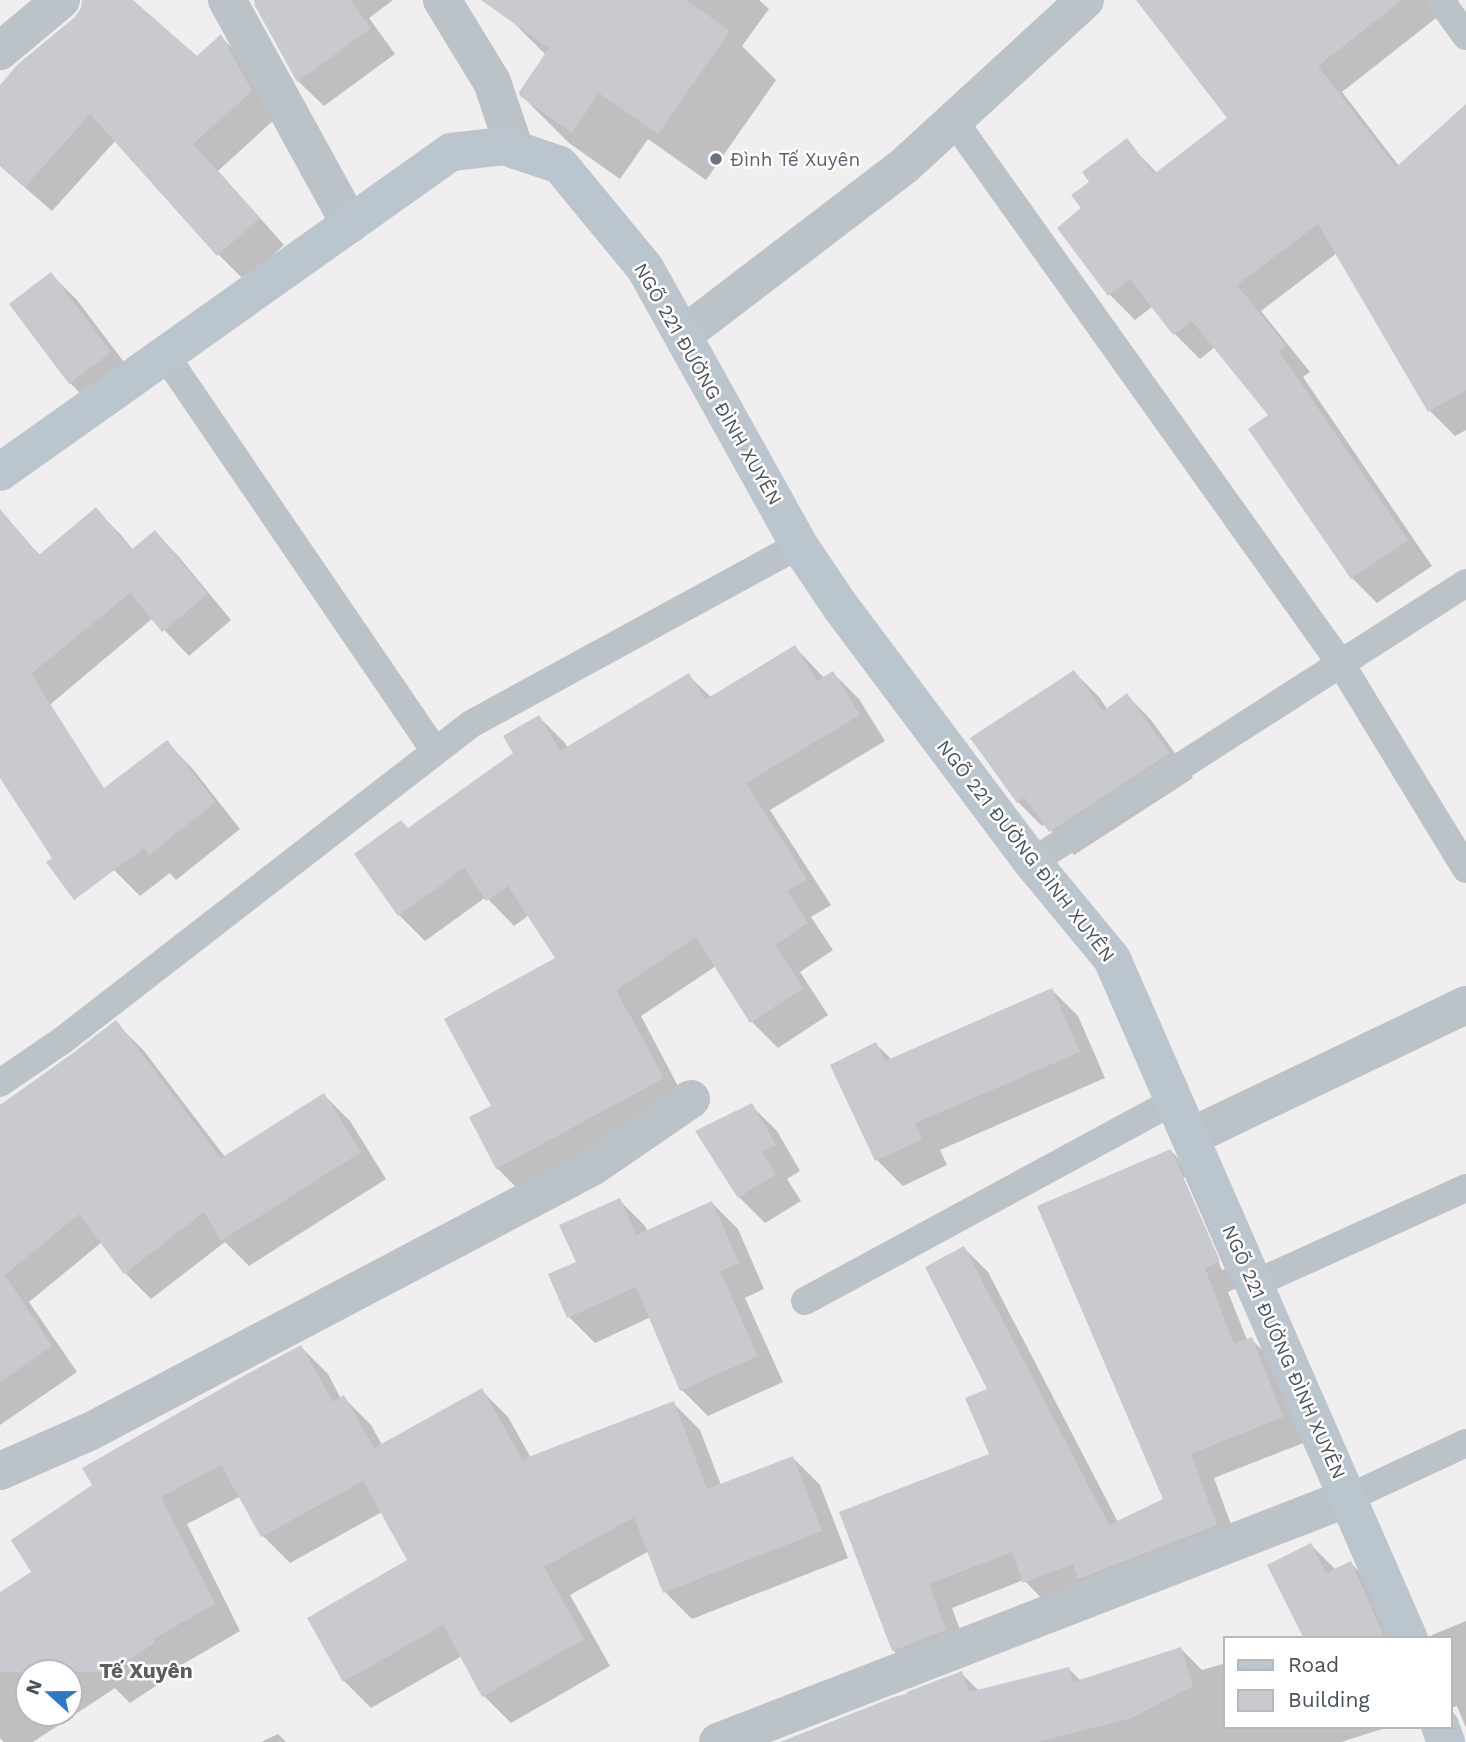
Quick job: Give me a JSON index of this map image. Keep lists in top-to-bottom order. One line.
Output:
{"streets":{"street":["NGÕ 221 ĐƯỜNG ĐÌNH XUYÊN"]},"districts":["Tế Xuyên"],"places":["Đình Tế Xuyên"],"legend":["Road","Building"],"north":"left"}
